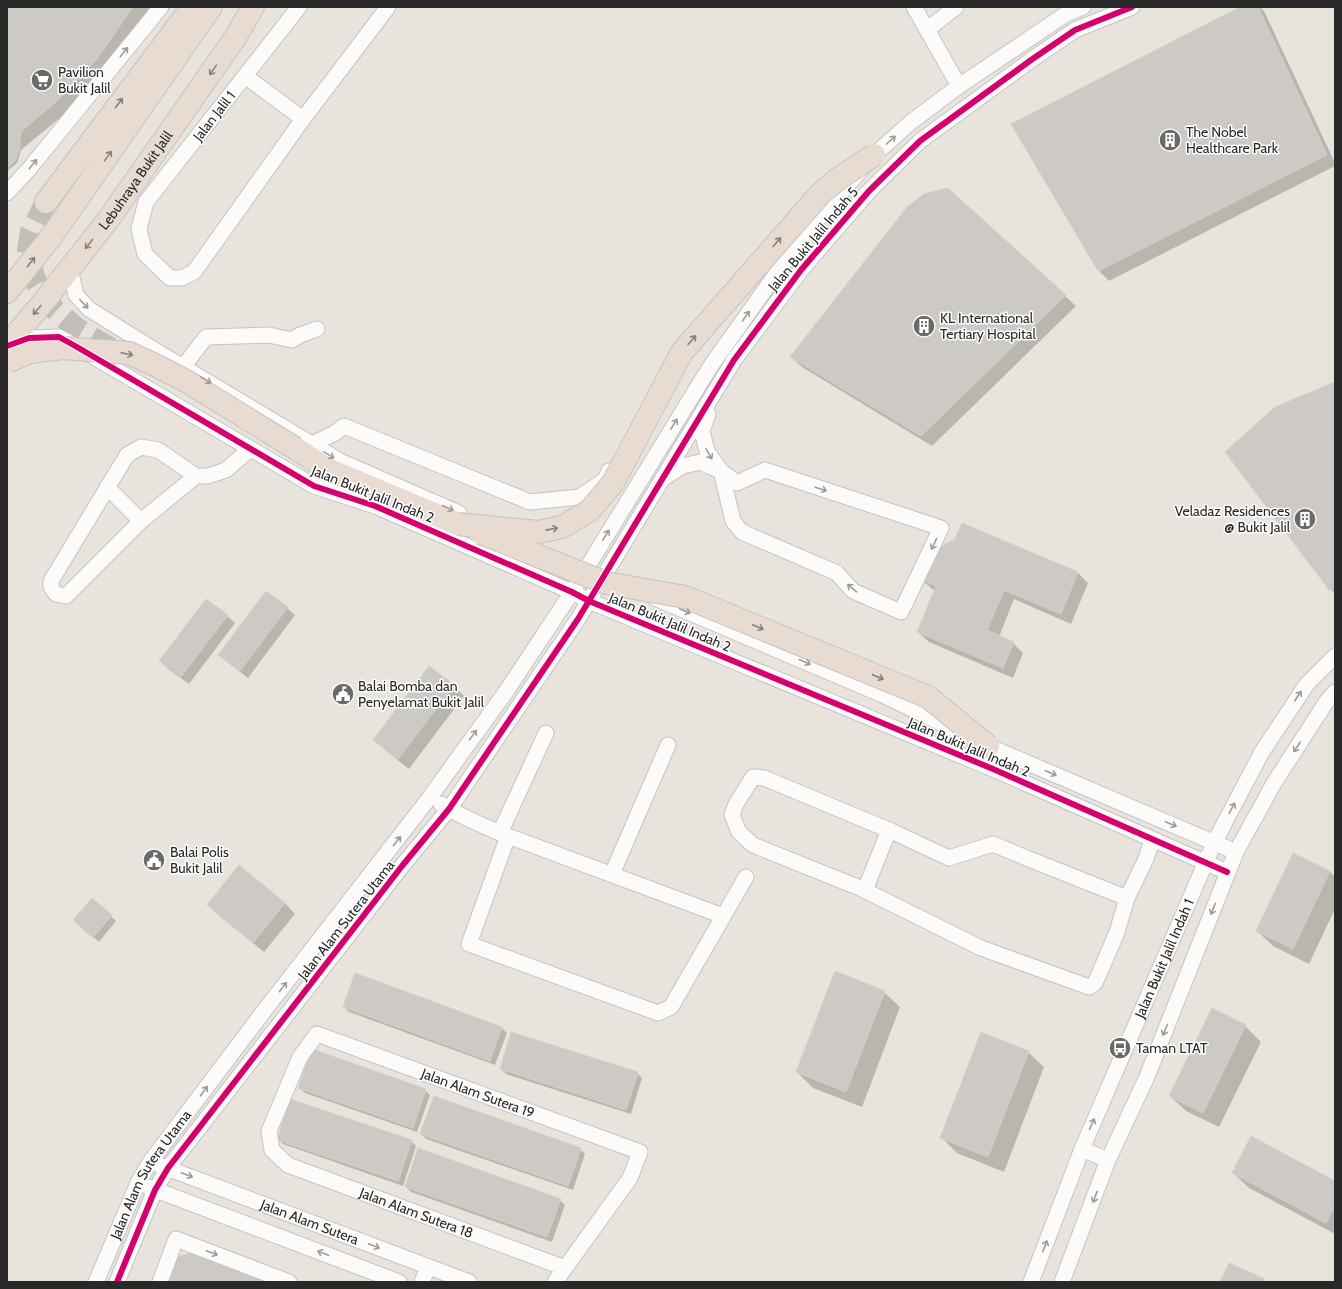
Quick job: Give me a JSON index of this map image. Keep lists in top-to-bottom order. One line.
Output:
{"streets":{"highway":["Lebuhraya Bukit Jalil"],"street":["Jalan Jalil 1","Jalan Bukit Jalil Indah 5","Jalan Bukit Jalil Indah 2","Jalan Alam Sutera Utama","Jalan Bukit Jalil Indah 1","Jalan Alam Sutera 19","Jalan Alam Sutera 18","Jalan Alam Sutera"]},"crossings":[["Lebuhraya Bukit Jalil","Jalan Bukit Jalil Indah 2"],["Jalan Bukit Jalil Indah 5","Jalan Bukit Jalil Indah 2"],["Jalan Bukit Jalil Indah 5","Jalan Alam Sutera Utama"],["Jalan Bukit Jalil Indah 2","Jalan Alam Sutera Utama"],["Jalan Bukit Jalil Indah 2","Jalan Bukit Jalil Indah 1"],["Jalan Alam Sutera Utama","Jalan Alam Sutera"],["Jalan Alam Sutera 19","Jalan Alam Sutera 18"]],"places":{"supermarket":["Pavilion Bukit Jalil"],"building":["The Nobel Healthcare Park","KL International Tertiary Hospital","Veladaz Residences @ Bukit Jalil"],"public building":["Balai Bomba dan Penyelamat Bukit Jalil","Balai Polis Bukit Jalil"],"bus stop":["Taman LTAT"]}}
